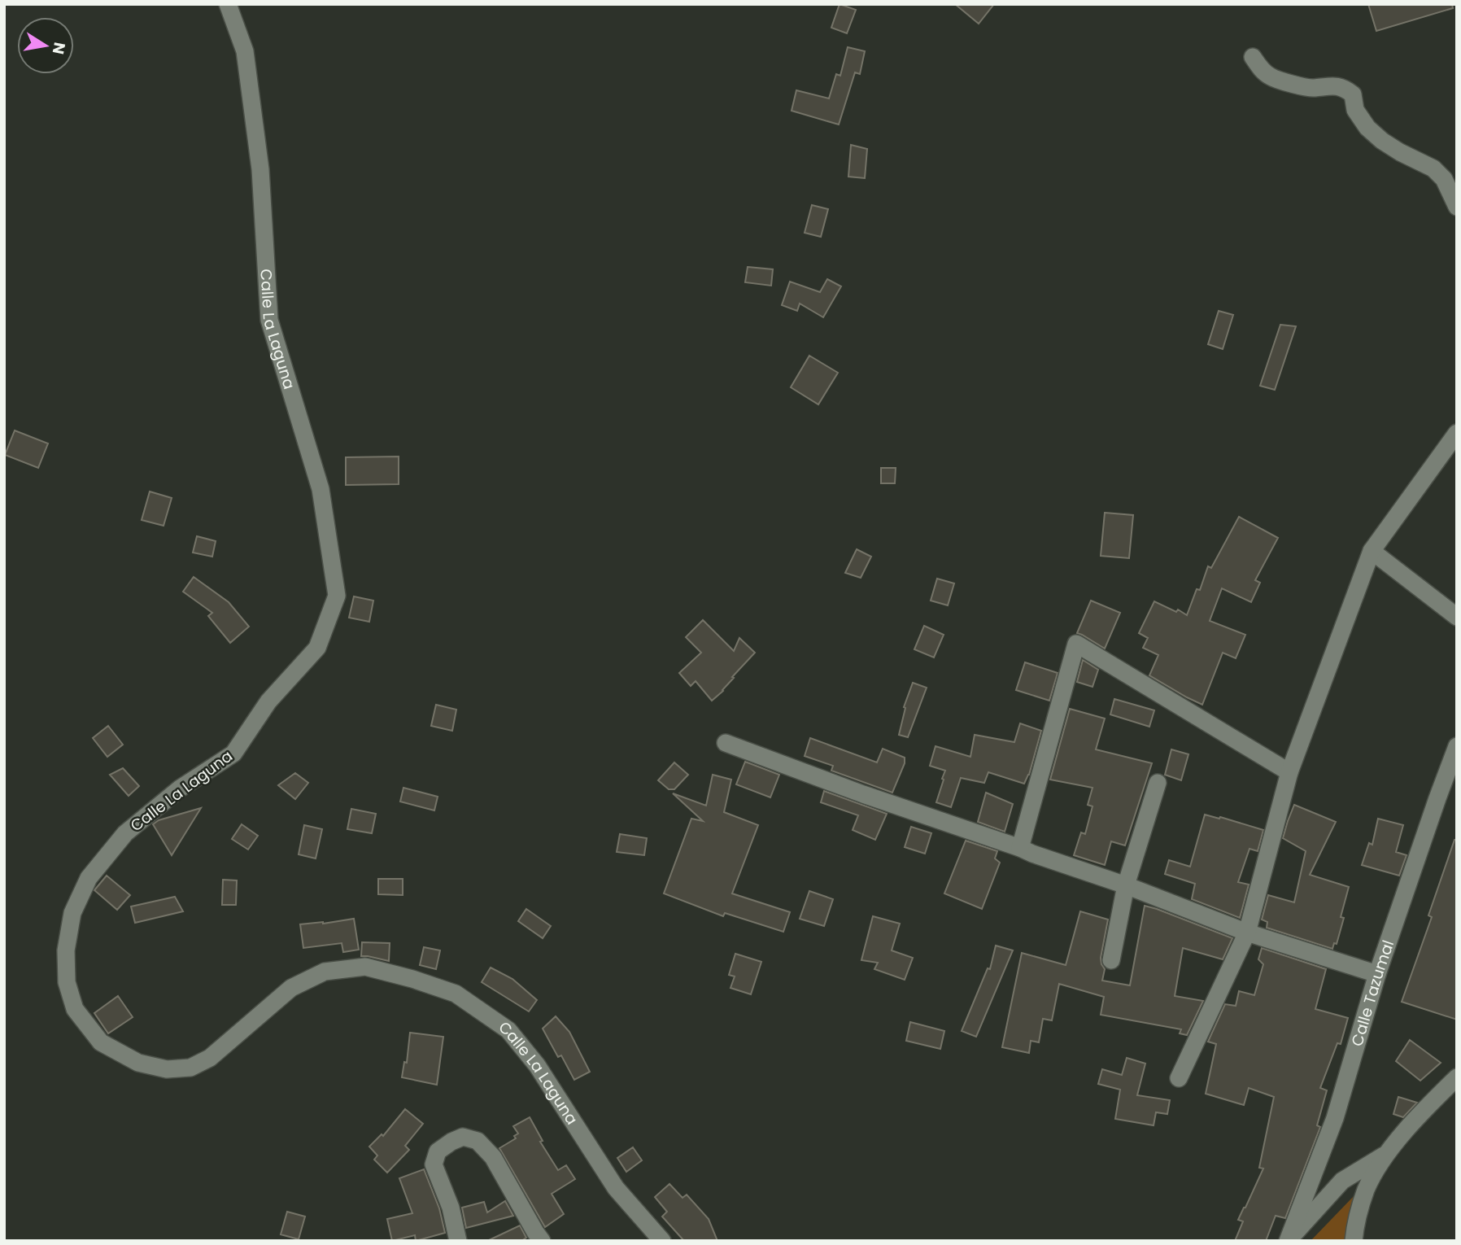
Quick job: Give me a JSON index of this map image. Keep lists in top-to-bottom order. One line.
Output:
{"streets":{"street":["Calle La Laguna","Calle Tazumal"]},"north":"right"}
